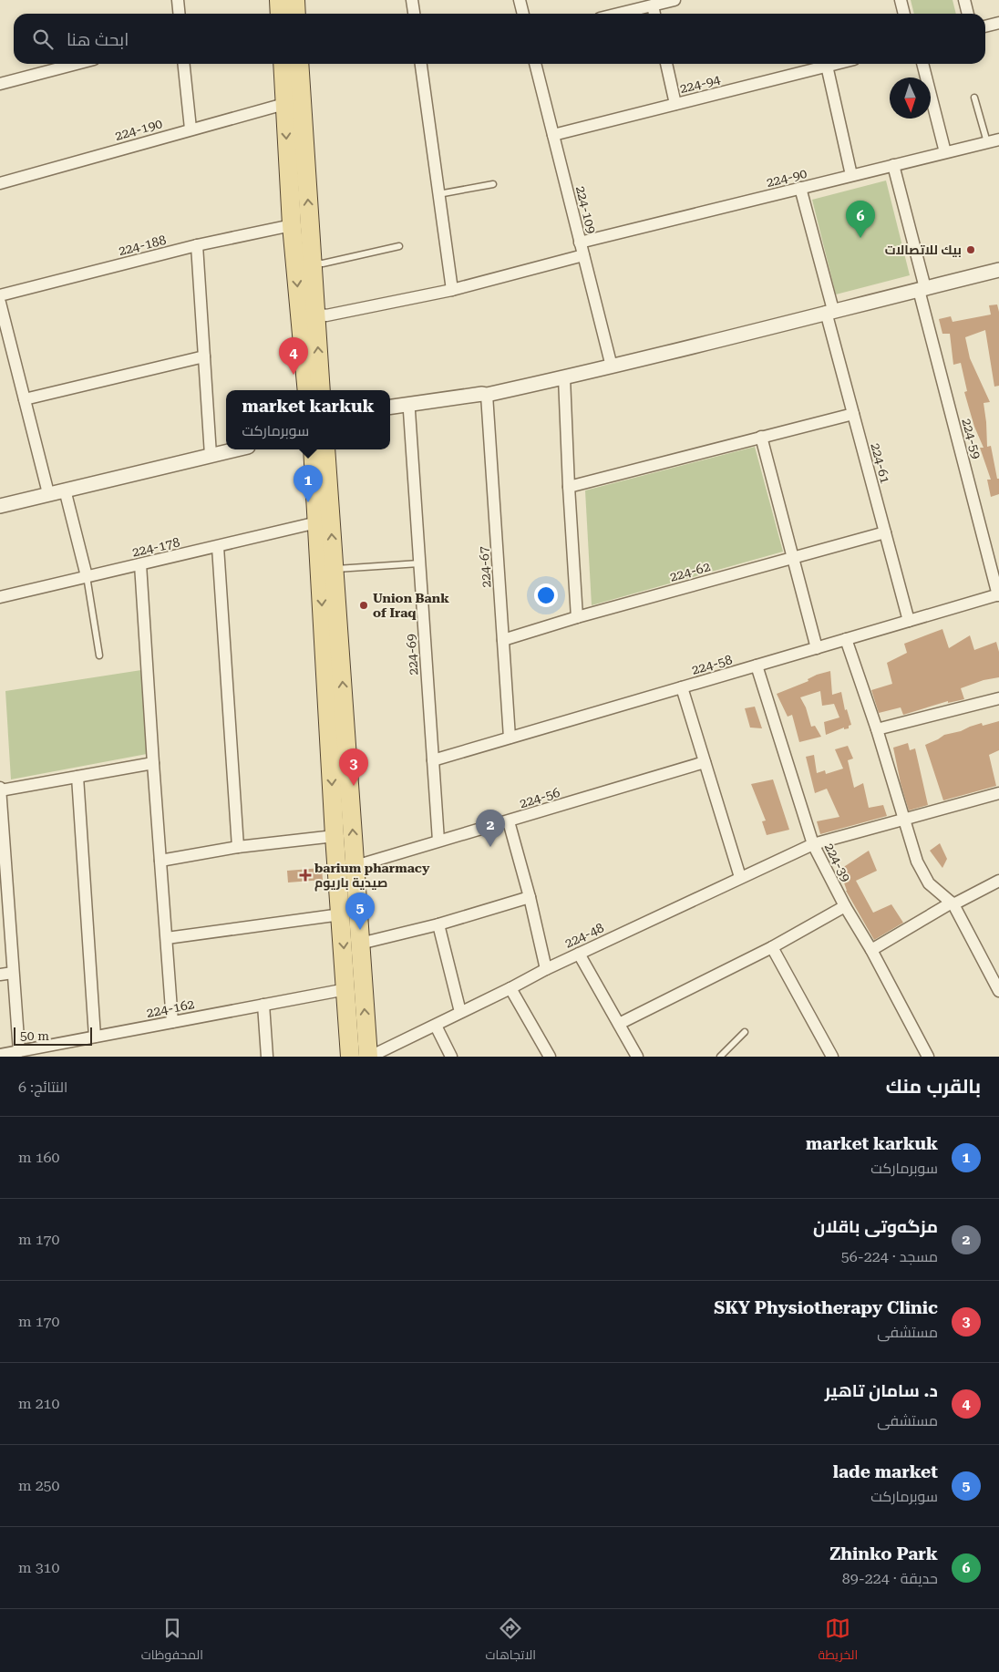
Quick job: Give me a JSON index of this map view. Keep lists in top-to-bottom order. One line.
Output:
{"streets":{"street":["224-94","224-190","224-90","224-109","224-188","224-59","224-61","224-178","224-67","224-62","224-69","224-58","224-56","224-39","224-48","224-162"]},"crossings":[["224-94","224-109"],["224-90","224-109"],["224-90","224-59"],["224-90","224-61"],["224-59","224-58"],["224-61","224-62"],["224-61","224-58"],["224-67","224-62"],["224-67","224-58"],["224-69","224-58"],["224-69","224-56"],["224-58","224-39"],["224-39","224-48"]],"places":{"other":["بيك للاتصالات","Union Bank of Iraq"],"health":["barium pharmacy صيدية باريوم"]},"scale_bar":"50 m","north":"bottom","page":{"search":"ابحث هنا","pins":["6","4","1","3","2","5"],"popup":["market karkuk","سوبرماركت"],"scale":"50 m","heading":["بالقرب منك","النتائج: 6"],"list":[{"mark":"1","name":"market karkuk","note":"سوبرماركت","value":"160 m"},{"mark":"2","name":"مزگه‌وتی باقلان","note":"مسجد · 224-56","value":"170 m"},{"mark":"3","name":"SKY Physiotherapy Clinic","note":"مستشفى","value":"170 m"},{"mark":"4","name":"د. سامان تاهیر","note":"مستشفى","value":"210 m"},{"mark":"5","name":"lade market","note":"سوبرماركت","value":"250 m"},{"mark":"6","name":"Zhinko Park","note":"حديقة · 224-89","value":"310 m"}],"nav":["الخريطة","الاتجاهات","المحفوظات"]}}
